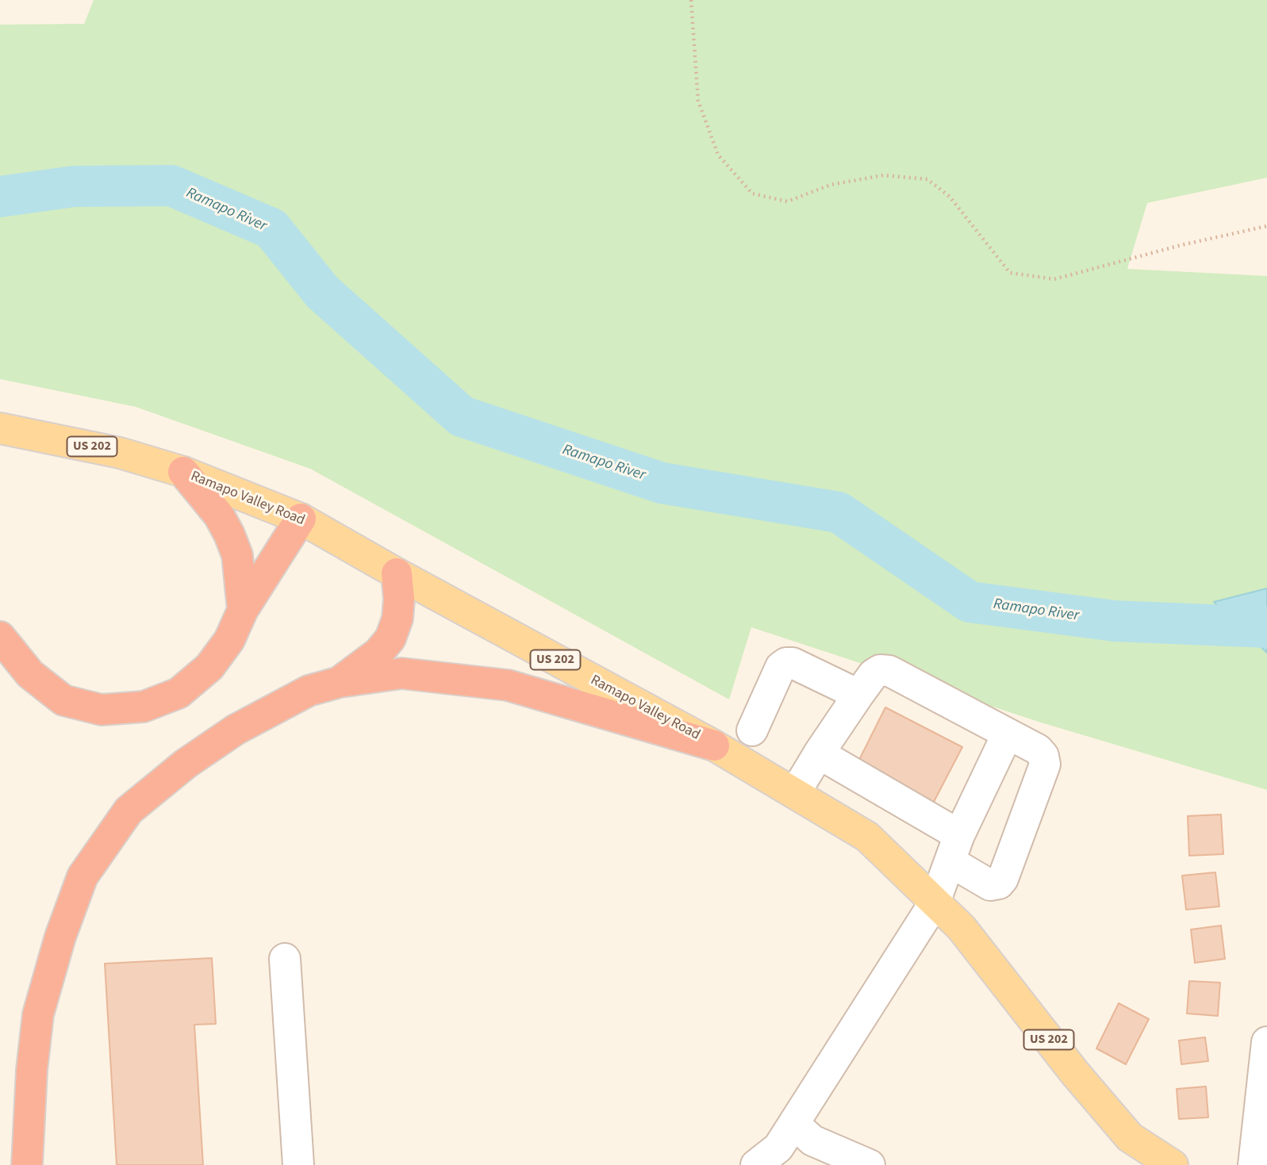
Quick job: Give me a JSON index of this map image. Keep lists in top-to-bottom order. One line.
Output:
{"streets":{"main road":["US 202","Ramapo Valley Road"]},"water":["Ramapo River"]}
